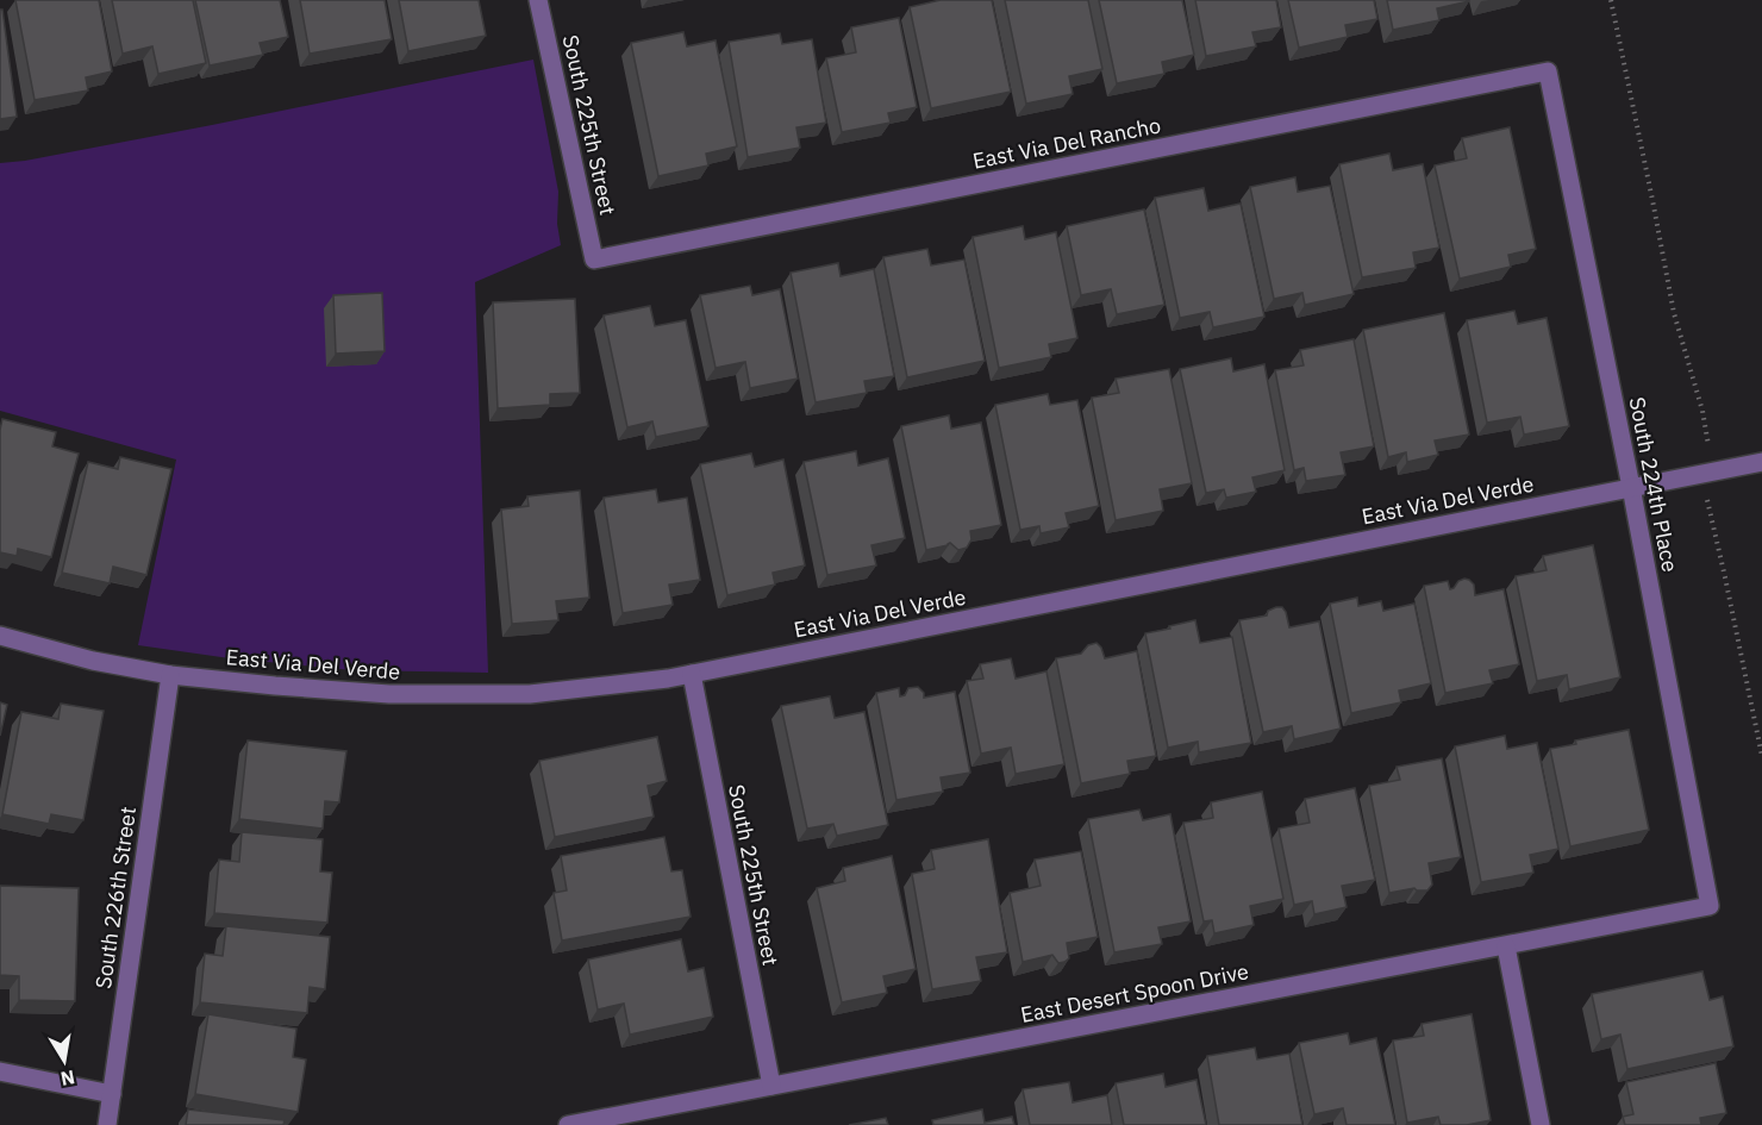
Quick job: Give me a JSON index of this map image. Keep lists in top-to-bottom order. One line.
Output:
{"streets":{"street":["South 225th Street","East Via Del Rancho","South 224th Place","East Via Del Verde","South 226th Street","East Desert Spoon Drive"]},"crossings":[["South 225th Street","East Via Del Rancho"],["South 225th Street","East Via Del Verde"],["South 225th Street","East Desert Spoon Drive"],["East Via Del Rancho","South 224th Place"],["South 224th Place","East Via Del Verde"],["South 224th Place","East Desert Spoon Drive"],["East Via Del Verde","South 226th Street"]],"north":"bottom"}
